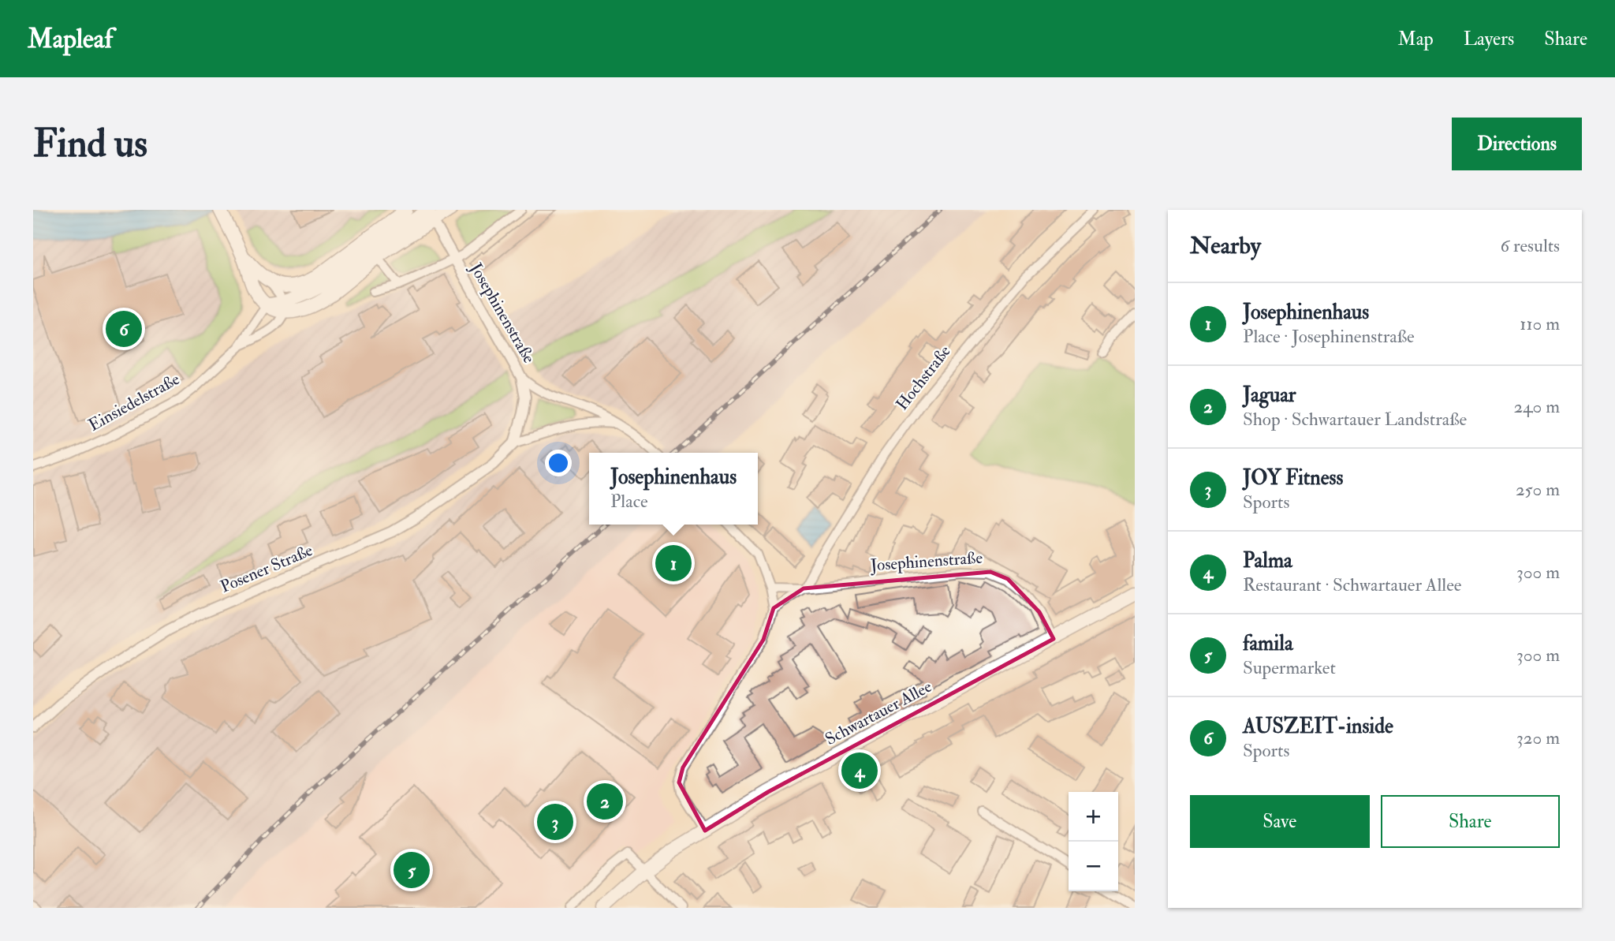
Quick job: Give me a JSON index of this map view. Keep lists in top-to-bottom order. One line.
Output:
{"streets":{"main road":["Schwartauer Allee"],"street":["Josephinenstraße","Hochstraße","Einsiedelstraße","Posener Straße"]},"crossings":[["Josephinenstraße","Hochstraße"],["Josephinenstraße","Posener Straße"],["Josephinenstraße","Schwartauer Allee"]],"page":{"header":"Mapleaf","nav":["Map","Layers","Share"],"buttons":["Directions",["Save","Share"]],"title":"Find us","heading":["Nearby","6 results"],"list":[{"mark":"1","name":"Josephinenhaus","note":"Place · Josephinenstraße","value":"110 m"},{"mark":"2","name":"Jaguar","note":"Shop · Schwartauer Landstraße","value":"240 m"},{"mark":"3","name":"JOY Fitness","note":"Sports","value":"250 m"},{"mark":"4","name":"Palma","note":"Restaurant · Schwartauer Allee","value":"300 m"},{"mark":"5","name":"famila","note":"Supermarket","value":"300 m"},{"mark":"6","name":"AUSZEIT-inside","note":"Sports","value":"320 m"}],"pins":["6","1","4","2","3","5"],"popup":["Josephinenhaus","Place"],"map_buttons":["+","−"]}}
